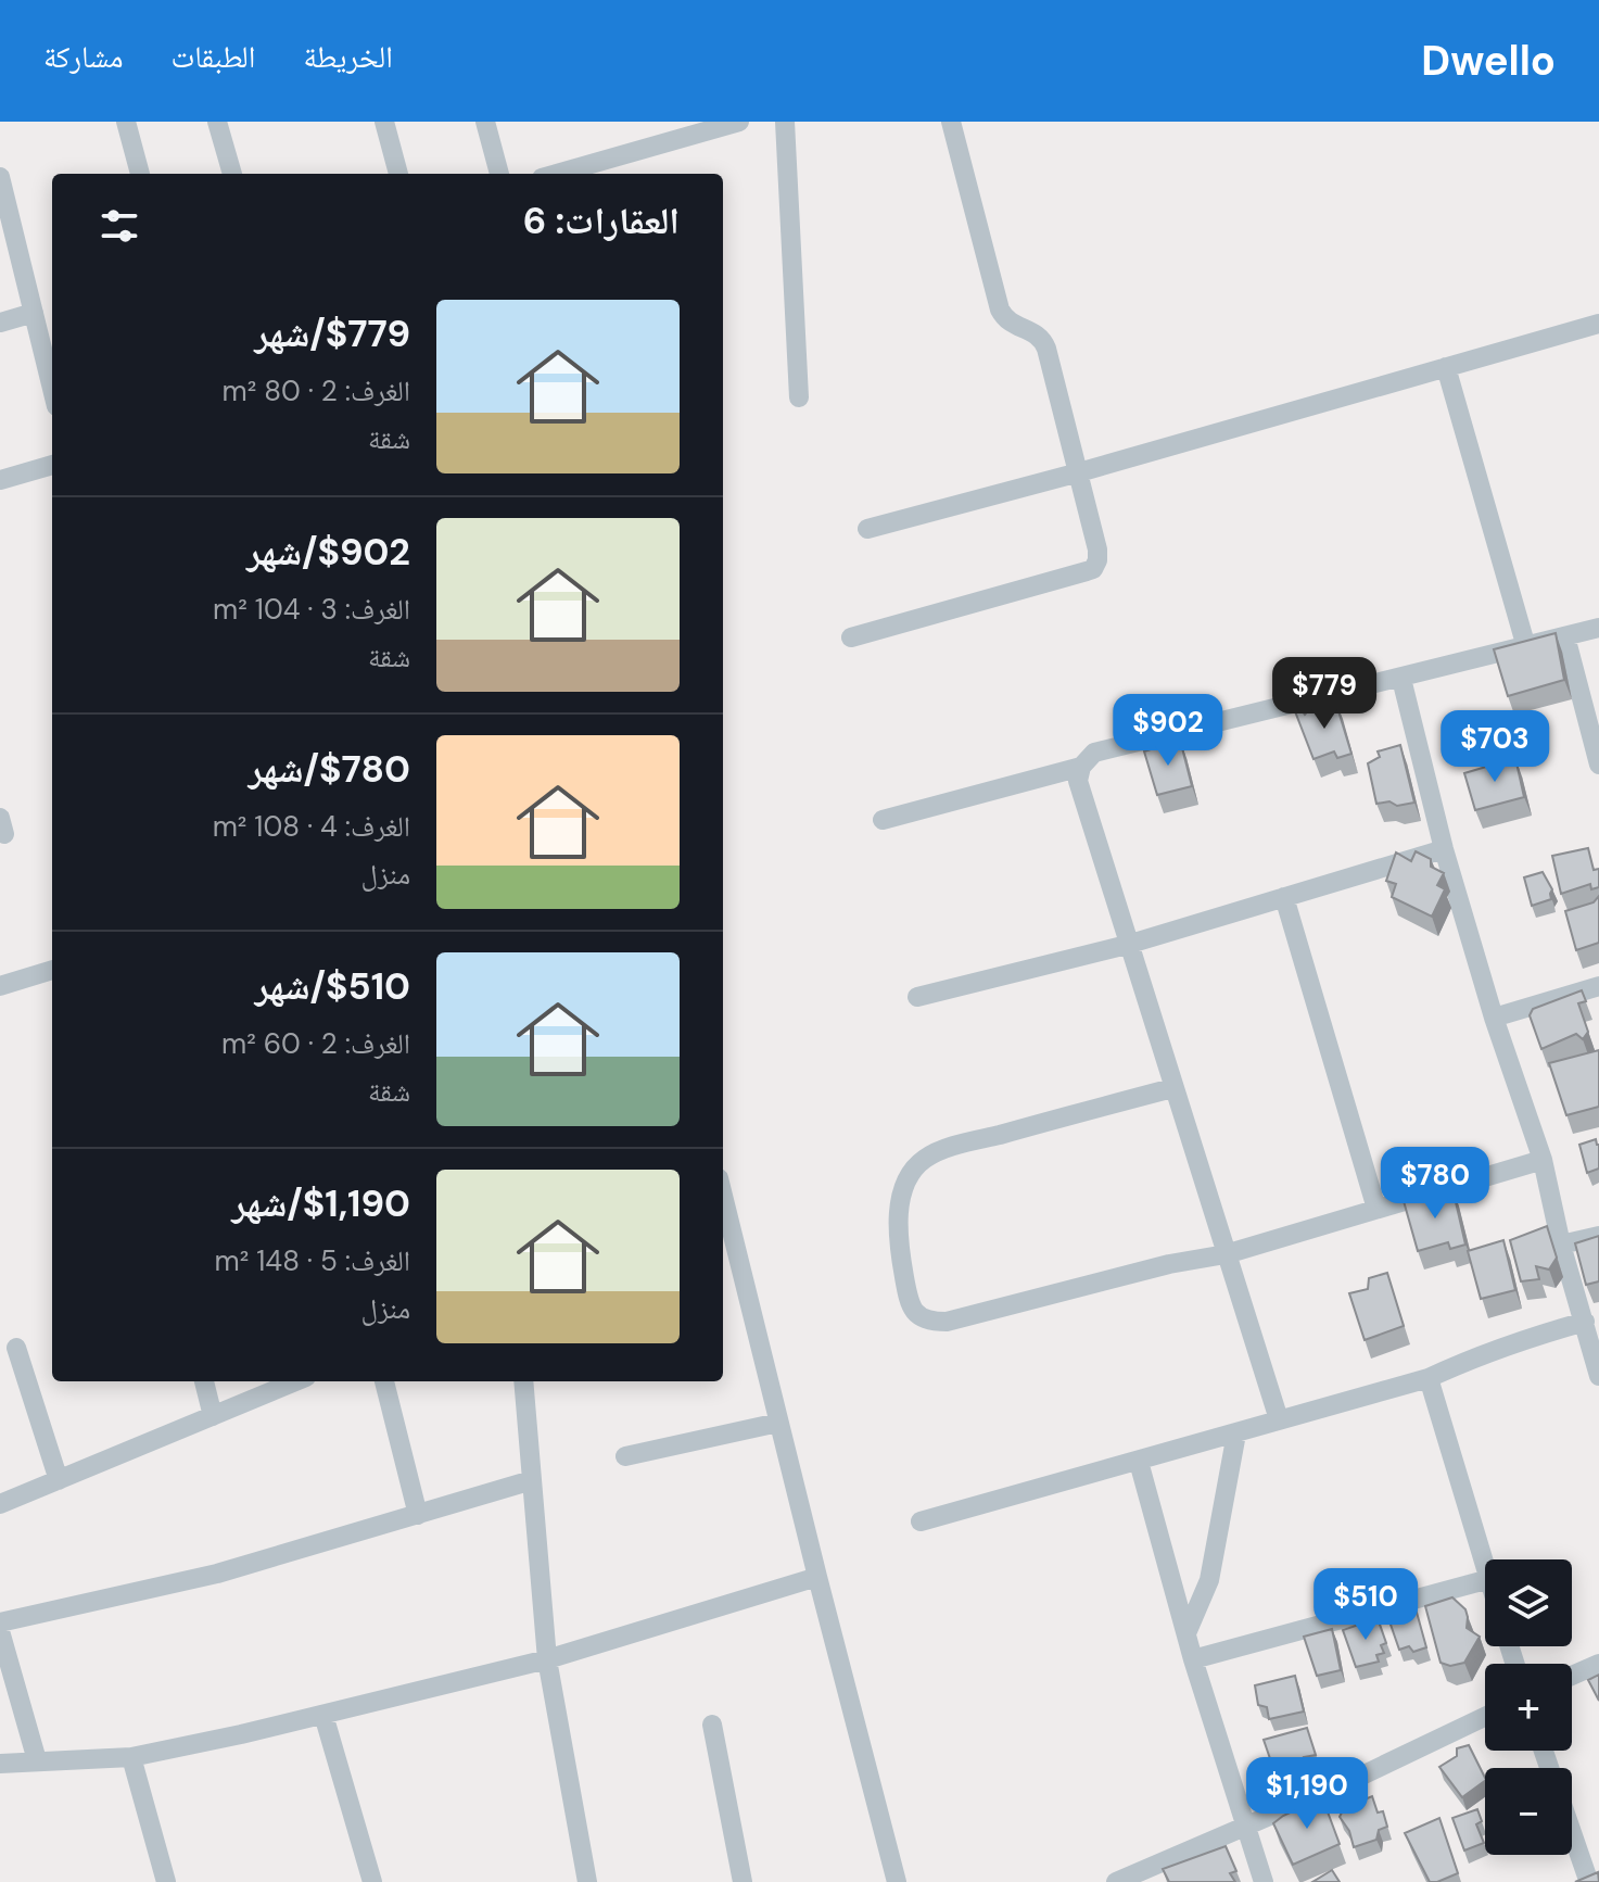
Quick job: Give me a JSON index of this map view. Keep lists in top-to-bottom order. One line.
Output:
{"page":{"header":"Dwello","nav":["الخريطة","الطبقات","مشاركة"],"heading":"العقارات: 6","list":[{"name":"$779/شهر","note":"الغرف: 2 · 80 m² · شقة"},{"name":"$902/شهر","note":"الغرف: 3 · 104 m² · شقة"},{"name":"$780/شهر","note":"الغرف: 4 · 108 m² · منزل"},{"name":"$510/شهر","note":"الغرف: 2 · 60 m² · شقة"},{"name":"$1,190/شهر","note":"الغرف: 5 · 148 m² · منزل"}],"price":["$779","$902","$703","$780","$510","$1,190"],"map_buttons":["+","−"]}}
